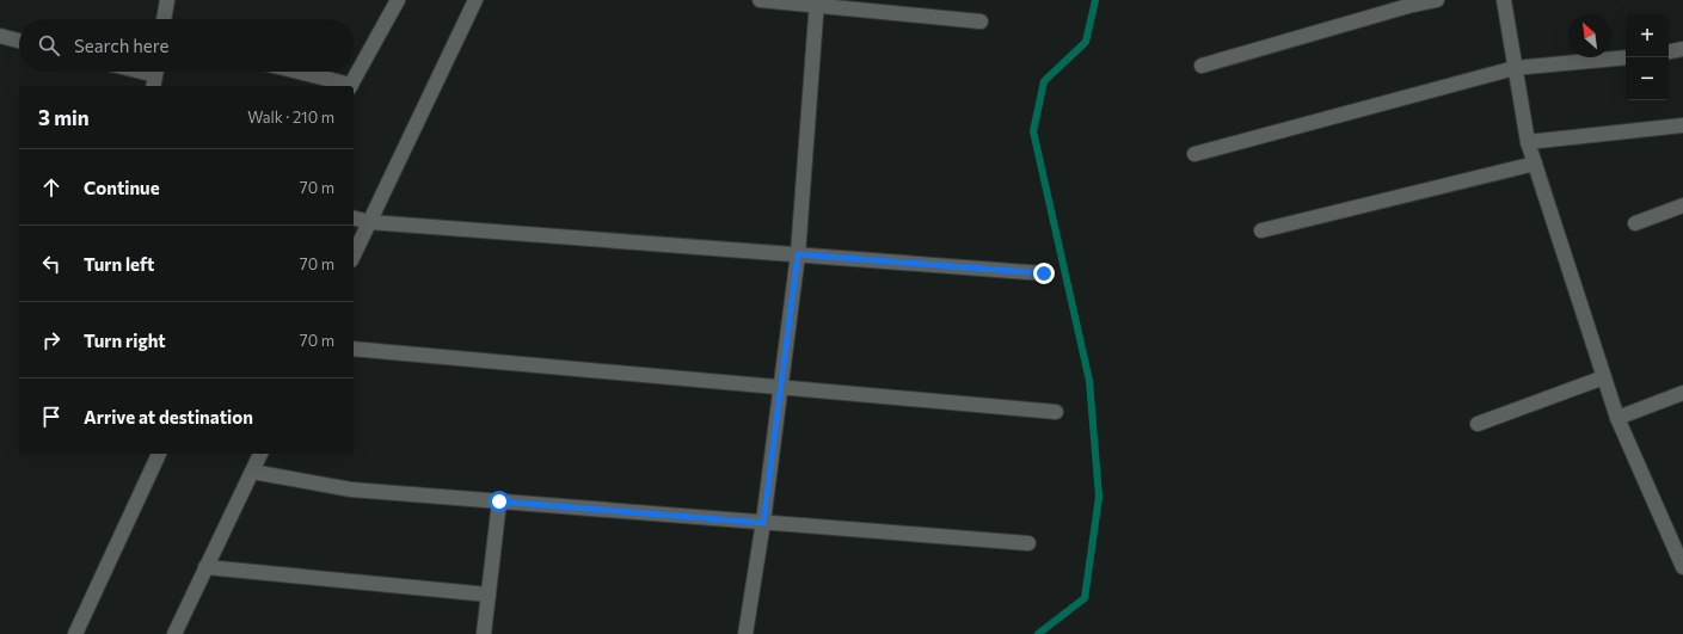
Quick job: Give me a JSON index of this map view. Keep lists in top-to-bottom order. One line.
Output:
{"north":"top left","page":{"map_buttons":["+","−"],"search":"Search here","heading":["3 min","Walk · 210 m"],"list":[["Continue","70 m"],["Turn left","70 m"],["Turn right","70 m"],"Arrive at destination"]}}
